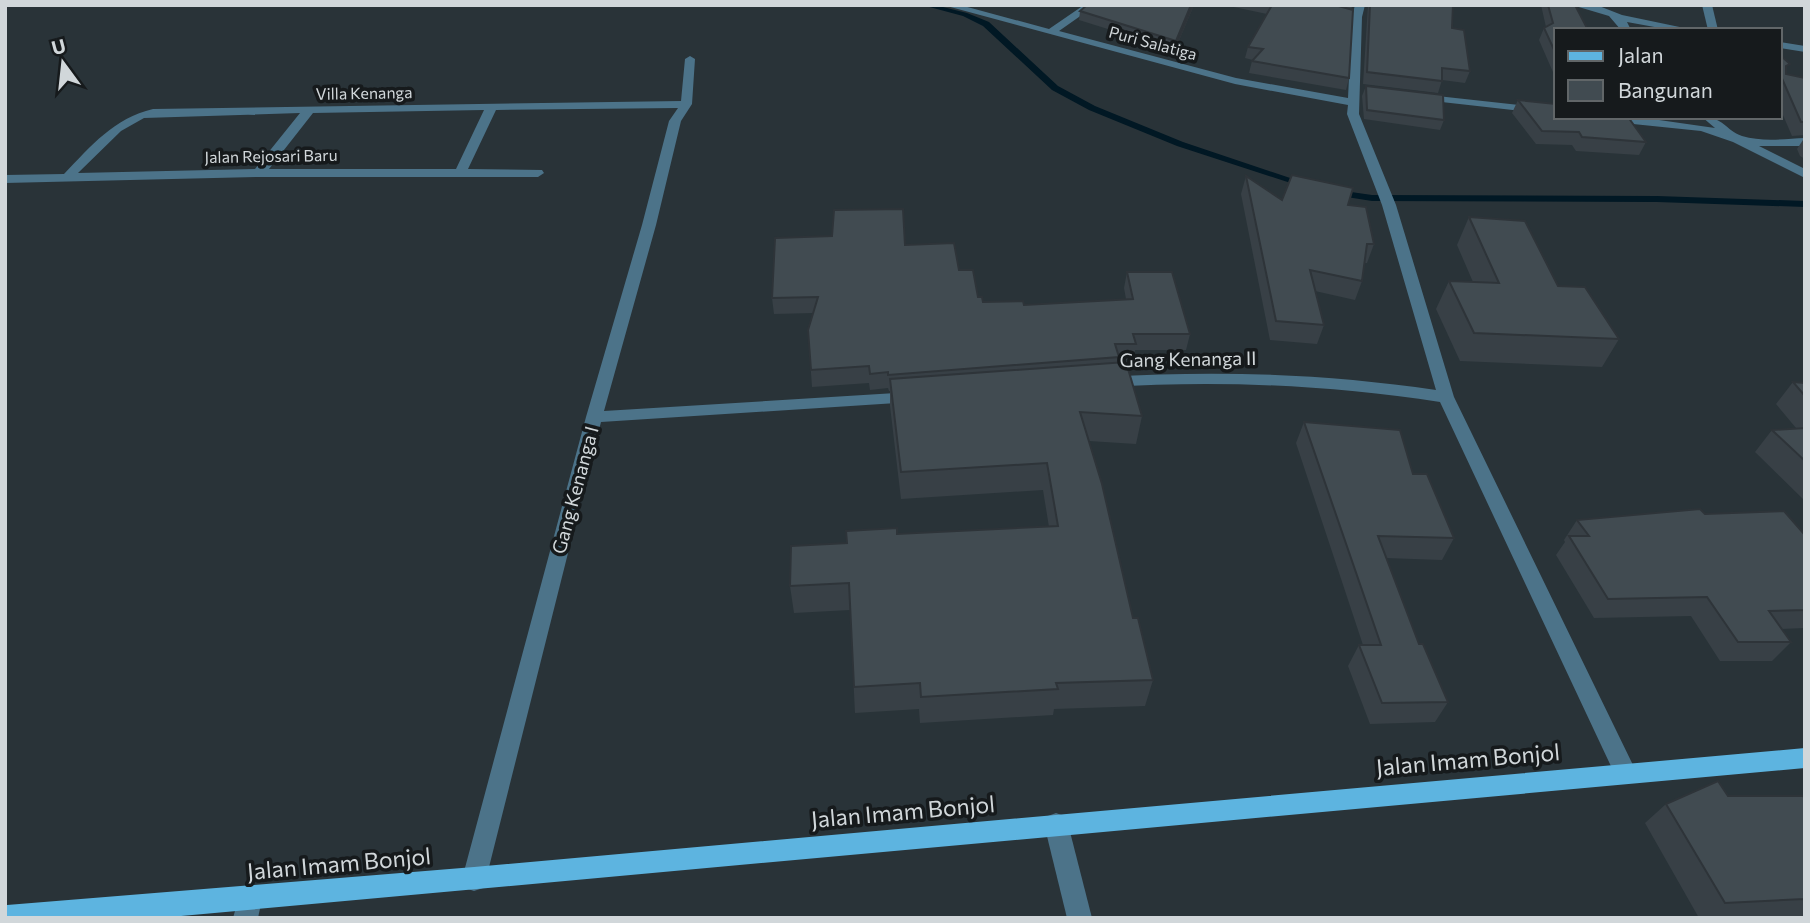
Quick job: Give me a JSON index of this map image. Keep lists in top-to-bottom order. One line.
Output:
{"streets":{"main road":["Jalan Imam Bonjol"],"street":["Puri Salatiga","Villa Kenanga","Jalan Rejosari Baru","Gang Kenanga II","Gang Kenanga I"]},"crossings":[["Villa Kenanga","Jalan Rejosari Baru"],["Villa Kenanga","Gang Kenanga I"],["Gang Kenanga I","Jalan Imam Bonjol"]],"legend":["Jalan","Bangunan"],"north":"top"}
